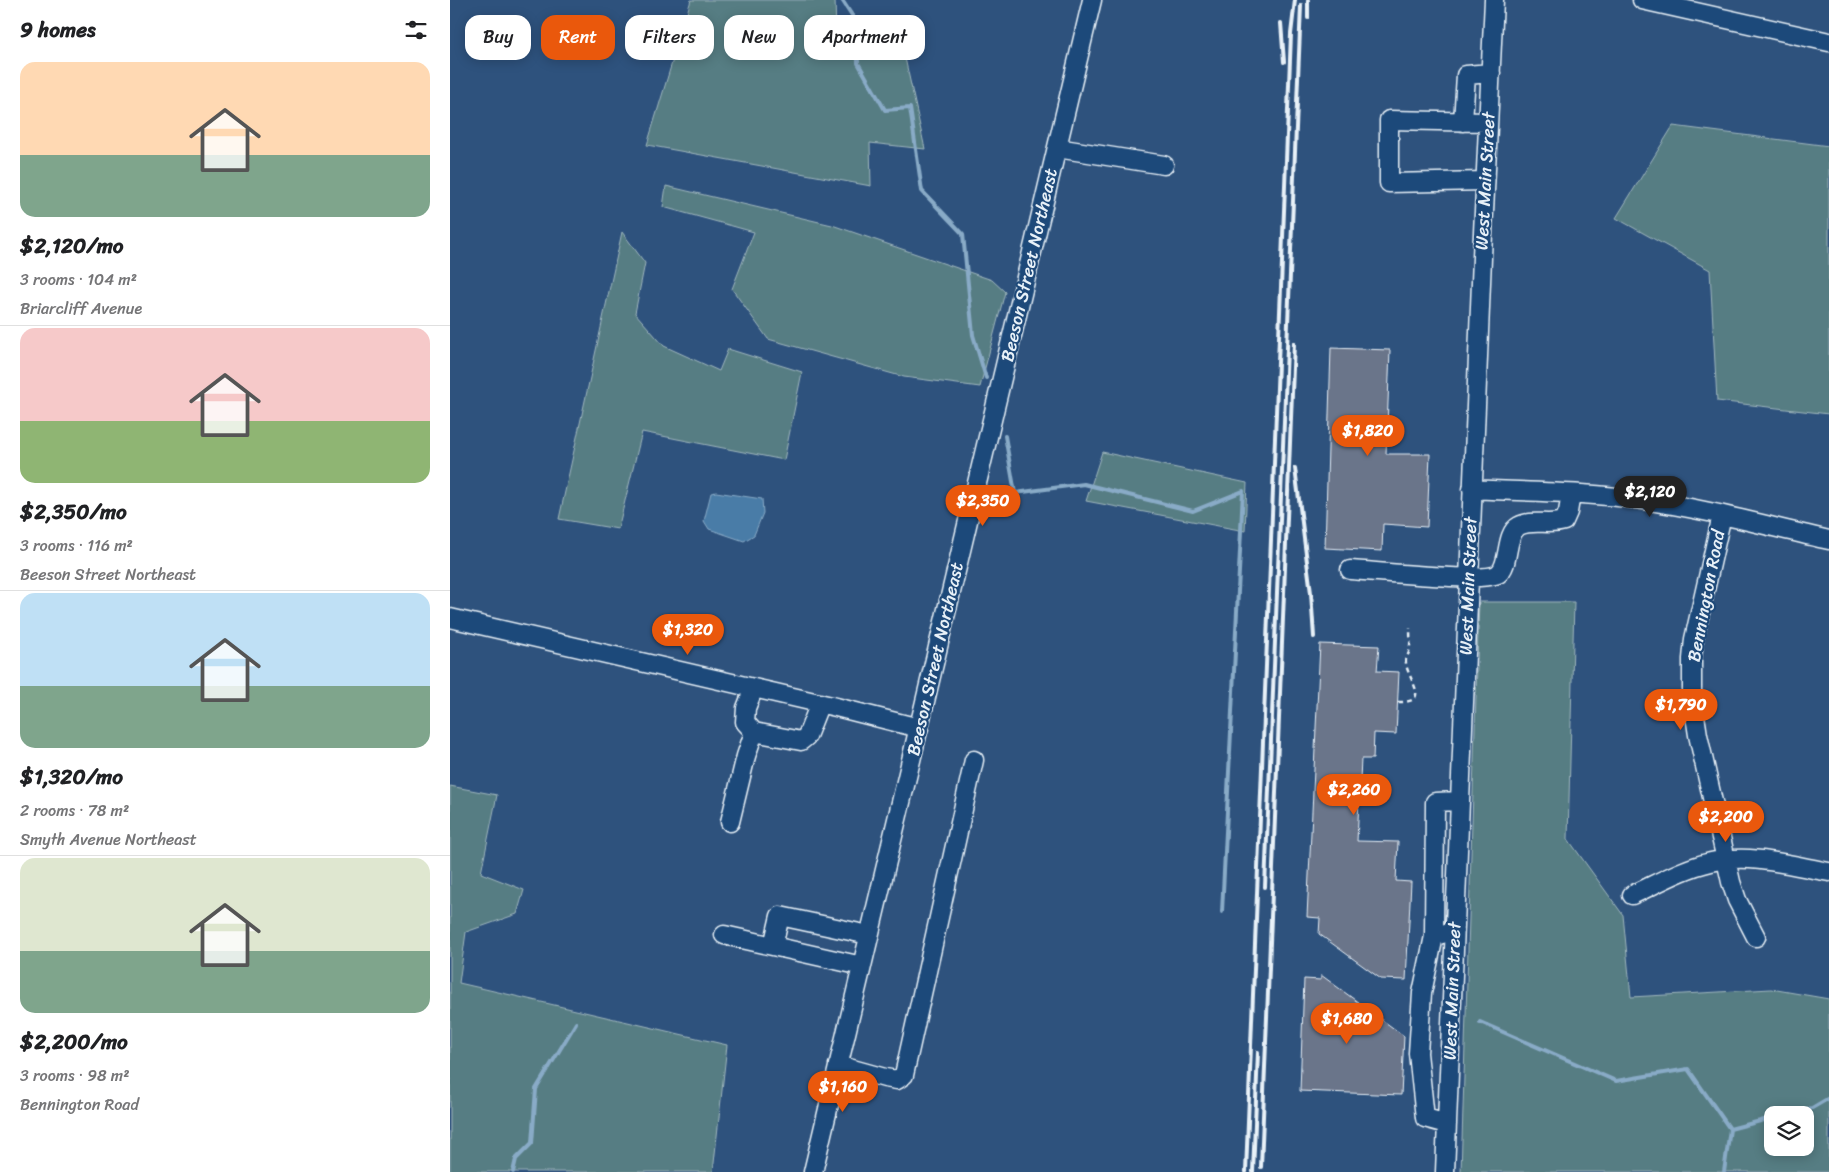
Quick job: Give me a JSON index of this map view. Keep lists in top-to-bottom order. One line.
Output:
{"streets":{"street":["West Main Street","Beeson Street Northeast","Bennington Road"]},"page":{"heading":"9 homes","chip":["Buy","Rent","Filters","New","Apartment"],"list":[{"name":"$2,120/mo","note":"3 rooms · 104 m² · Briarcliff Avenue"},{"name":"$2,350/mo","note":"3 rooms · 116 m² · Beeson Street Northeast"},{"name":"$1,320/mo","note":"2 rooms · 78 m² · Smyth Avenue Northeast"},{"name":"$2,200/mo","note":"3 rooms · 98 m² · Bennington Road"}],"price":["$1,820","$2,120","$2,350","$1,320","$1,790","$2,260","$2,200","$1,680","$1,160"]}}
